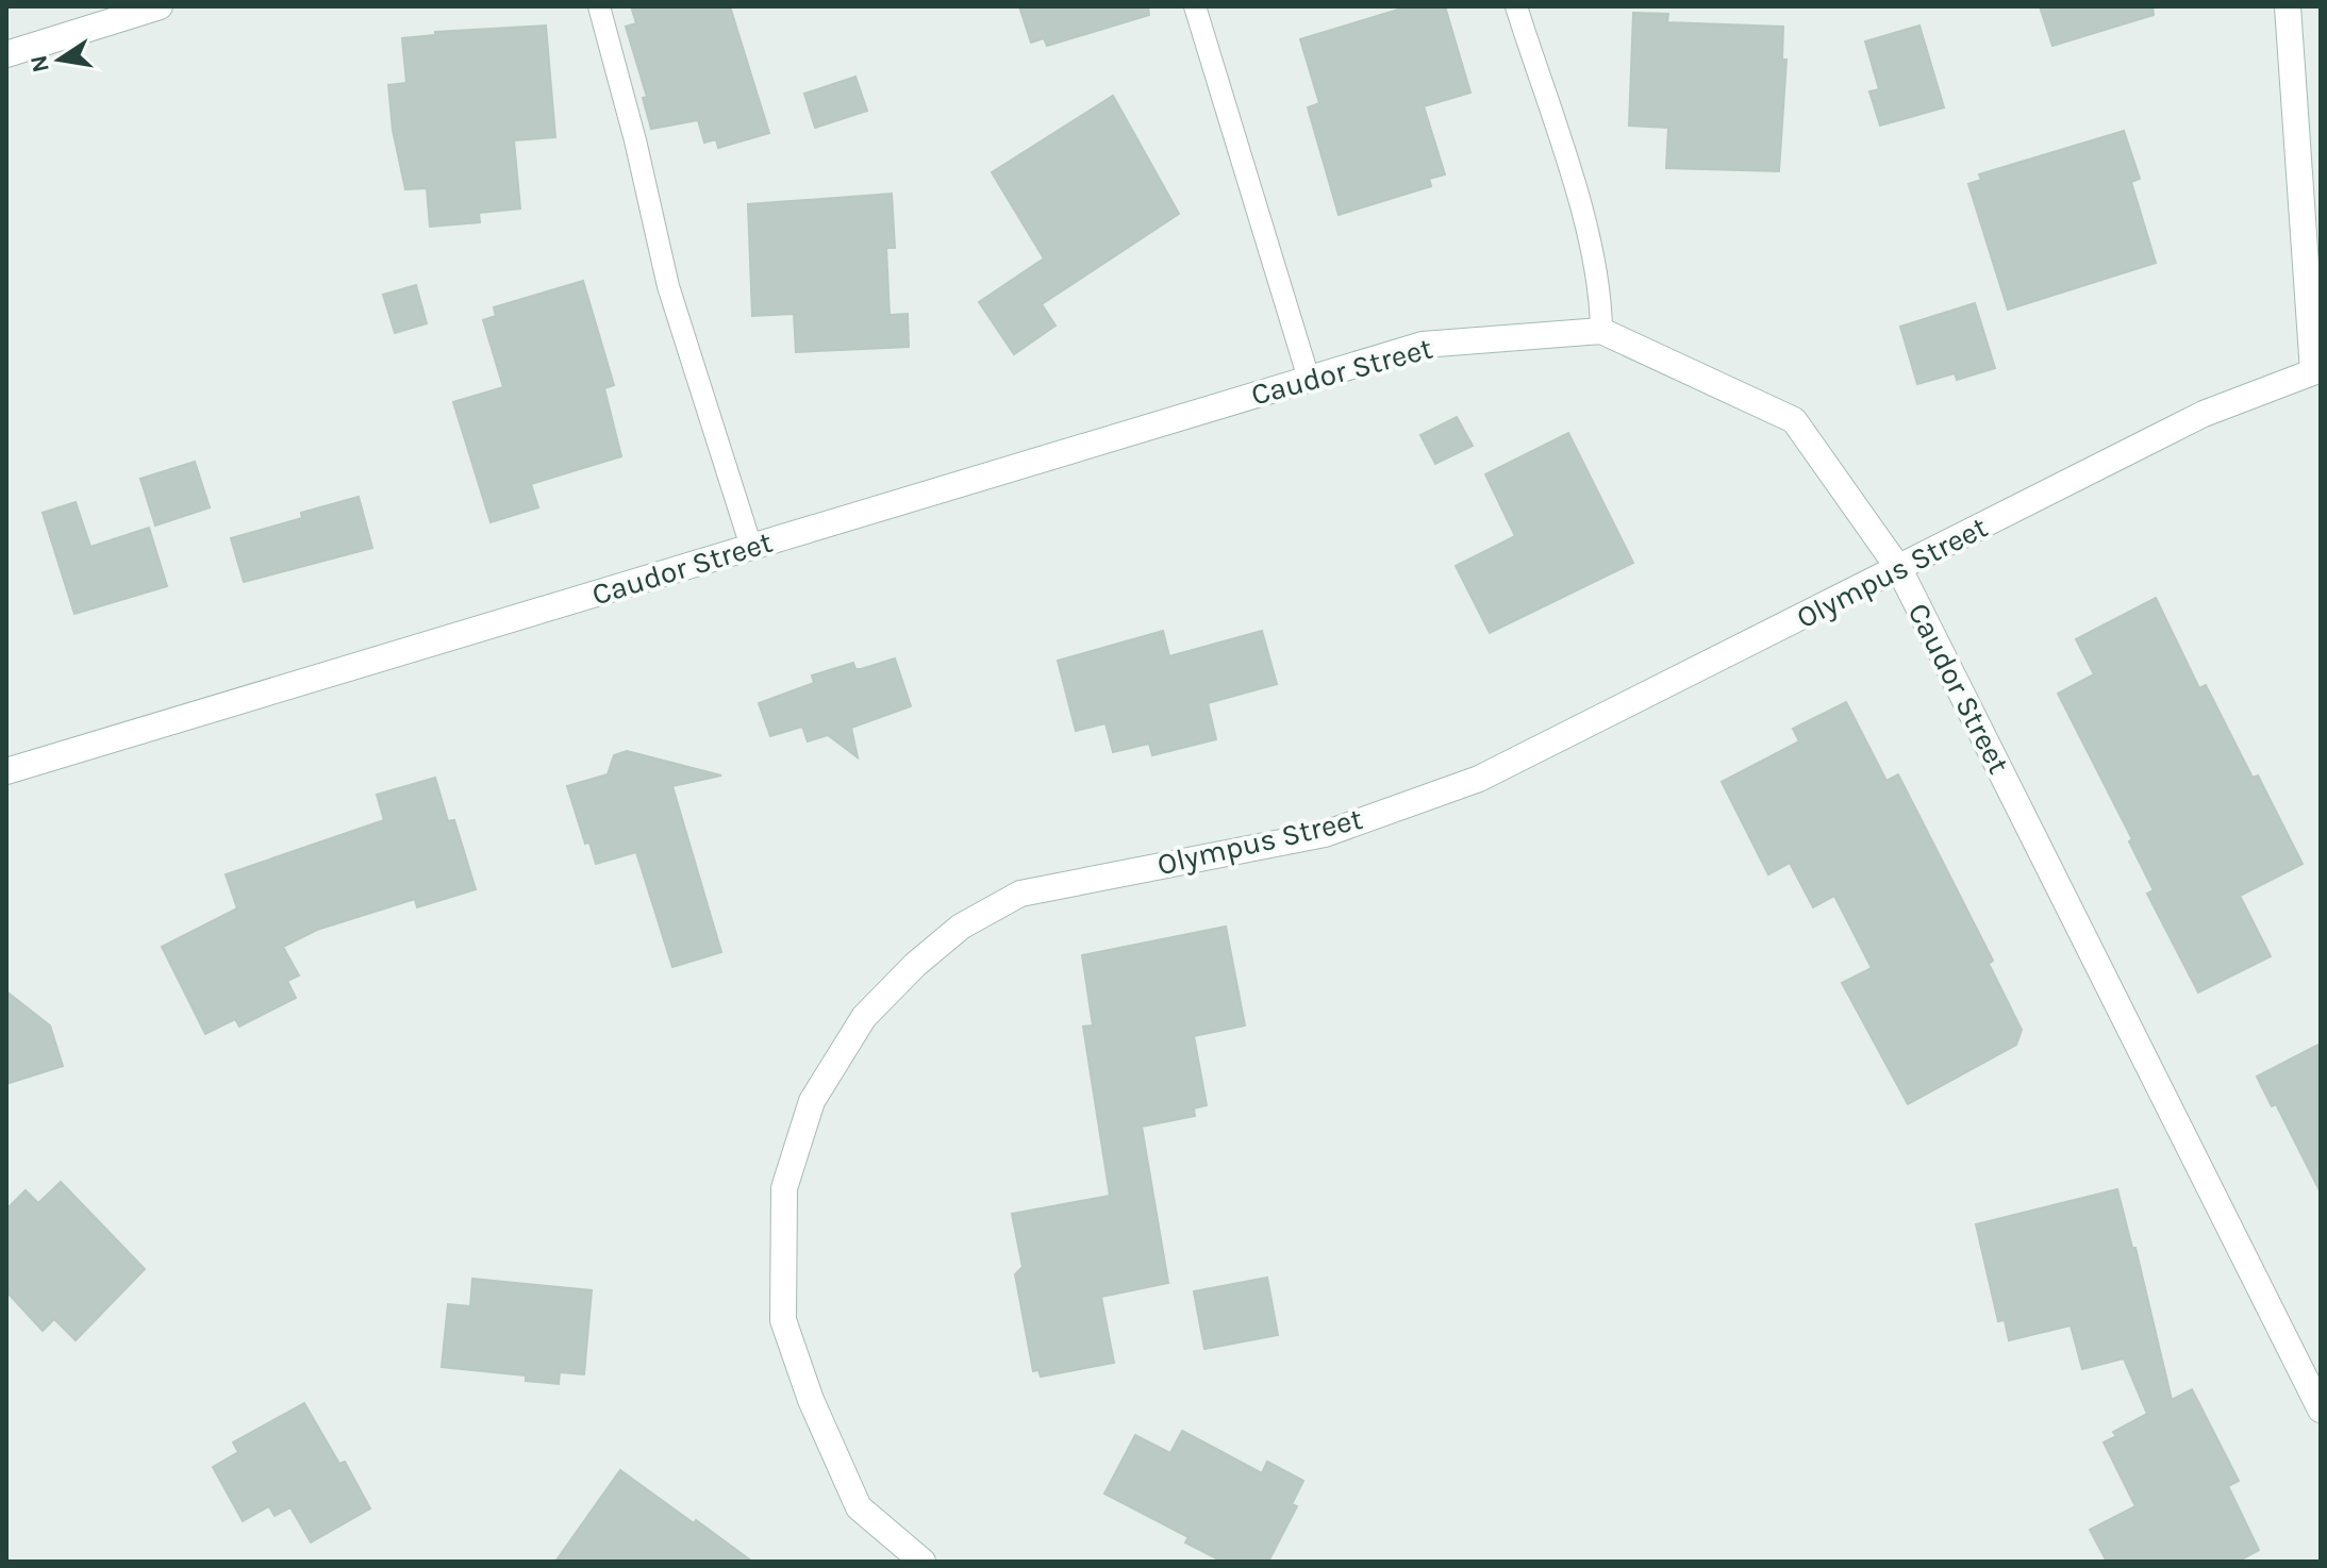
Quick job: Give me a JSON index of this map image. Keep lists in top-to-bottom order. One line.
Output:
{"streets":{"street":["Caudor Street","Olympus Street"]},"crossings":[["Caudor Street","Olympus Street"]],"north":"left"}
